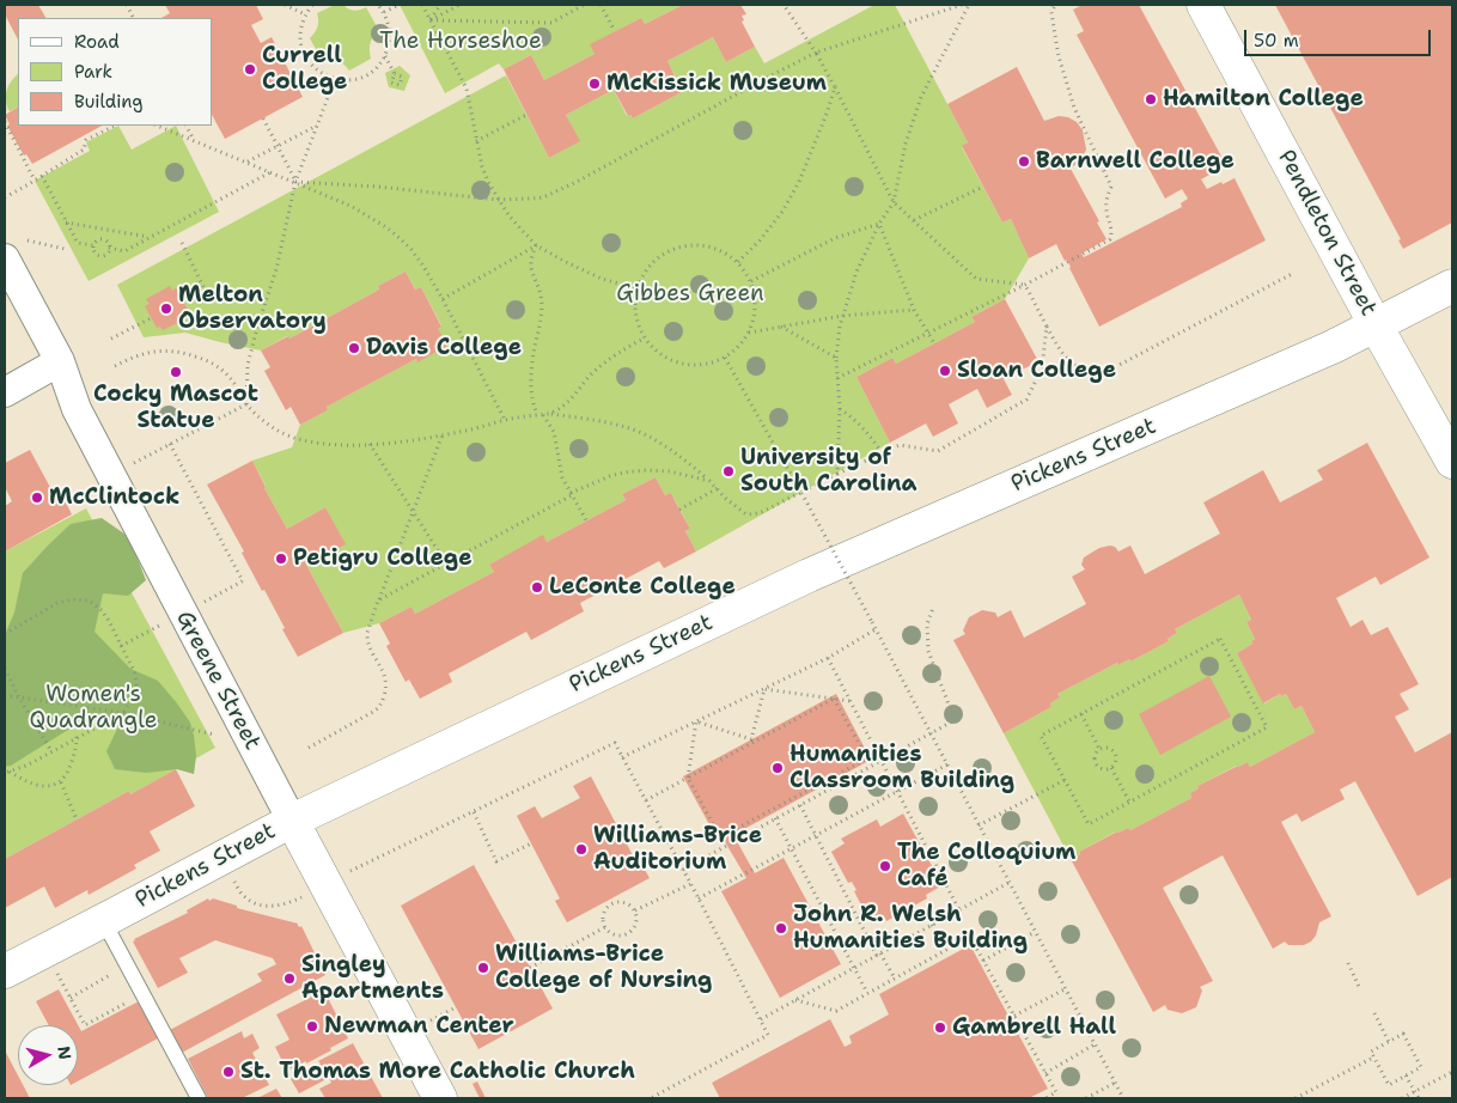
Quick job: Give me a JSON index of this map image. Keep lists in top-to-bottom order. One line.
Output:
{"streets":{"street":["Pendleton Street","Pickens Street","Greene Street"]},"crossings":[["Pendleton Street","Pickens Street"],["Pickens Street","Greene Street"]],"parks":["The Horseshoe","Gibbes Green","Women's Quadrangle"],"places":["Currell College","McKissick Museum","Hamilton College","Barnwell College","Melton Observatory","Davis College","Sloan College","Cocky Mascot Statue","University of South Carolina","McClintock","Petigru College","LeConte College","Humanities Classroom Building","Williams-Brice Auditorium","The Colloquium Café","John R. Welsh Humanities Building","Williams-Brice College of Nursing","Singley Apartments","Newman Center","Gambrell Hall","St. Thomas More Catholic Church"],"legend":["Road","Park","Building"],"scale_bar":"50 m","north":"right"}
